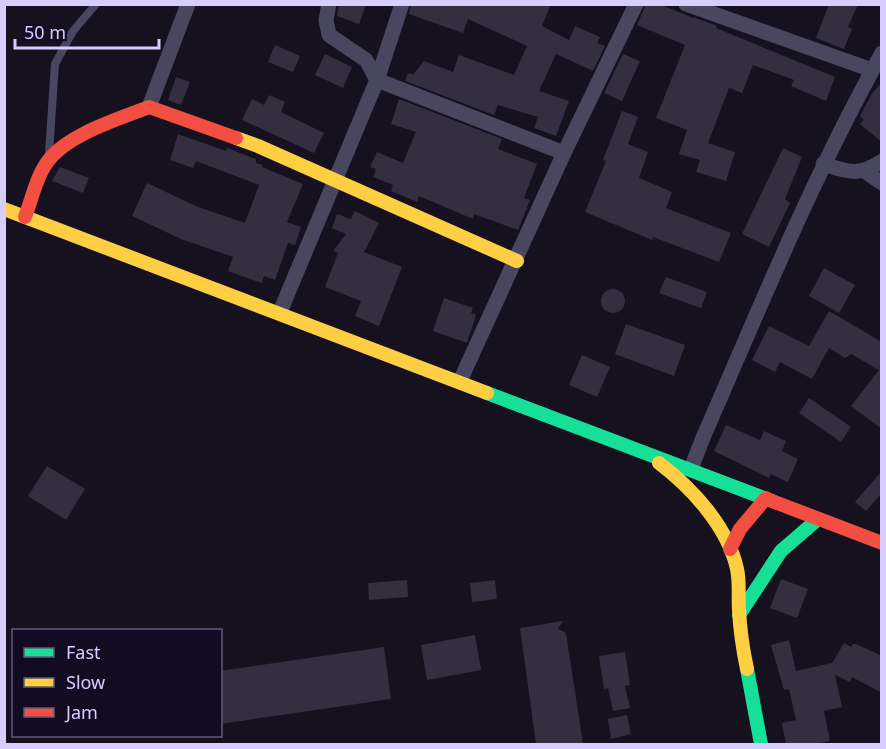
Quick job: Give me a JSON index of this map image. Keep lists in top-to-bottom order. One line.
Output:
{"legend":["Fast","Slow","Jam"],"scale_bar":"50 m"}
